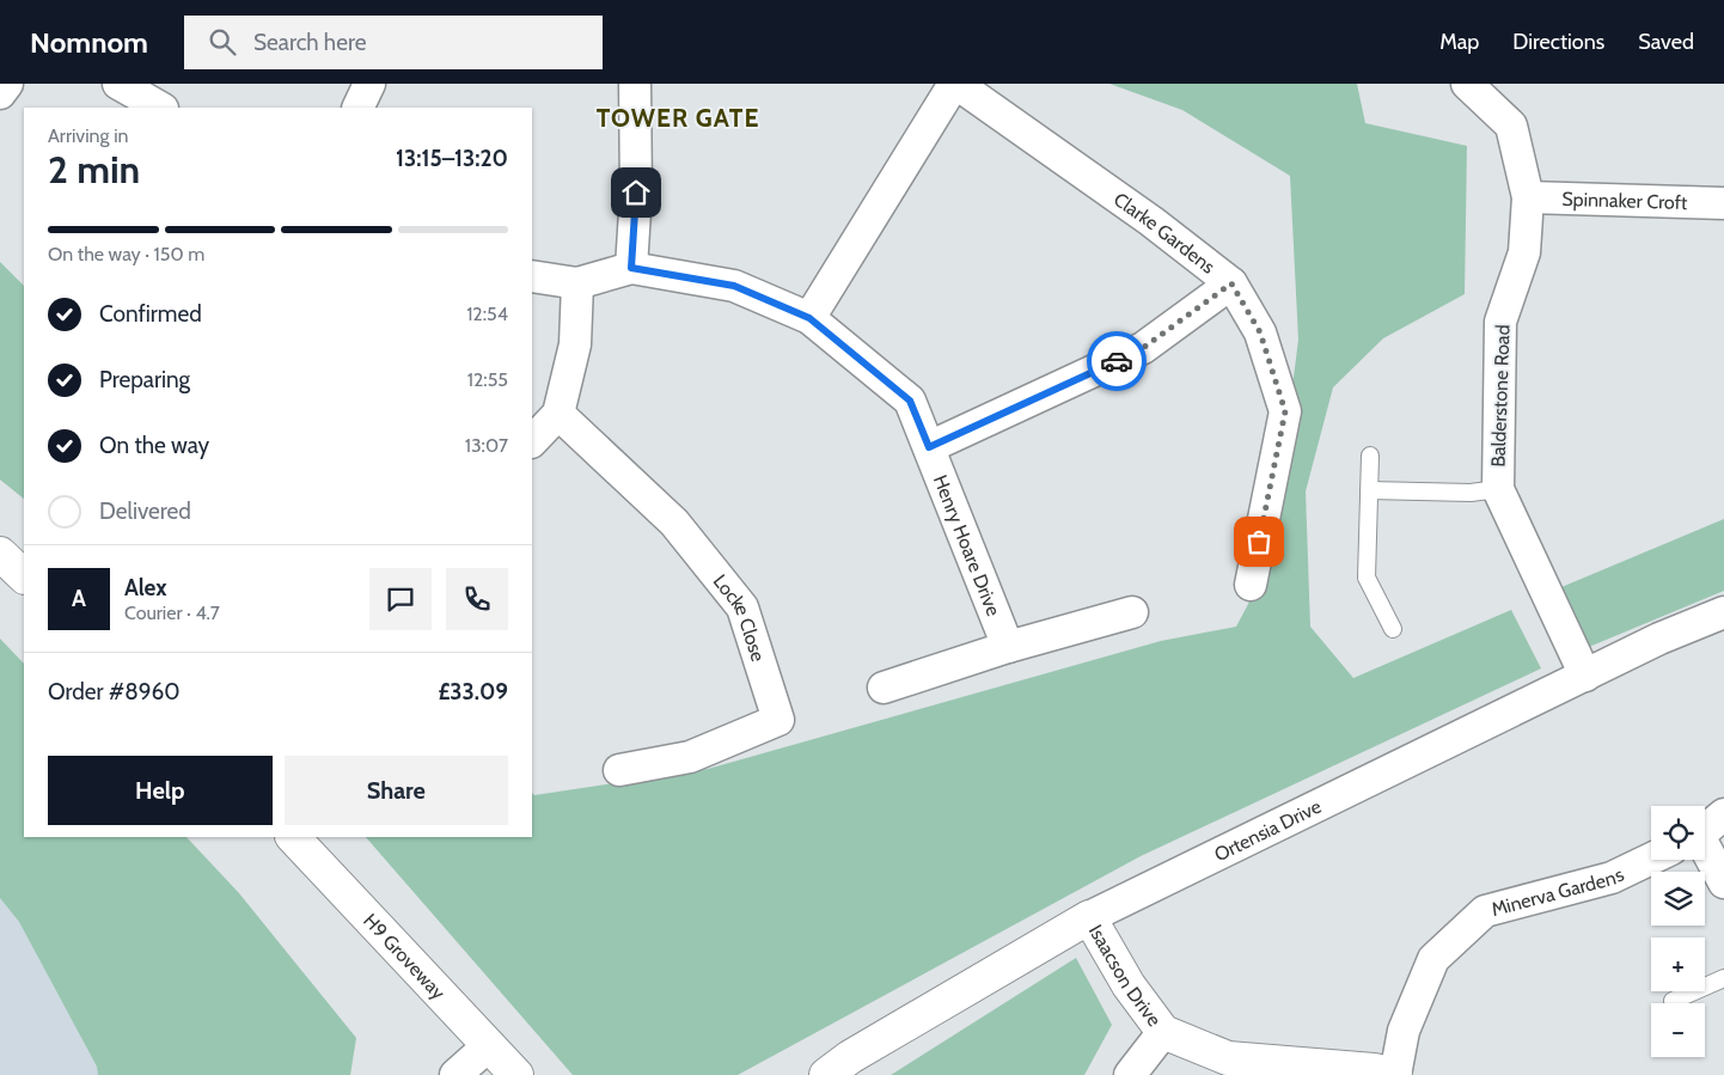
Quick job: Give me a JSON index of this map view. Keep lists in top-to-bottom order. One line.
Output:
{"streets":{"street":["Spinnaker Croft","Clarke Gardens","Balderstone Road","Henry Hoare Drive","Locke Close","Ortensia Drive","Minerva Gardens","H9 Groveway","Isaacson Drive"]},"crossings":[["Spinnaker Croft","Balderstone Road"],["Clarke Gardens","Henry Hoare Drive"],["Balderstone Road","Ortensia Drive"],["Ortensia Drive","Isaacson Drive"],["Minerva Gardens","Isaacson Drive"]],"districts":["TOWER GATE"],"page":{"header":"Nomnom","search":"Search here","nav":["Map","Directions","Saved"],"heading":["2 min","Arriving in","13:15–13:20"],"panel":["Alex","Courier · 4.7","Order #8960","£33.09"],"bar":"On the way · 150 m","list":[["Confirmed","12:54"],["Preparing","12:55"],["On the way","13:07"],"Delivered"],"round":"A","buttons":["Help","Share"],"map_buttons":["+","−"]}}
